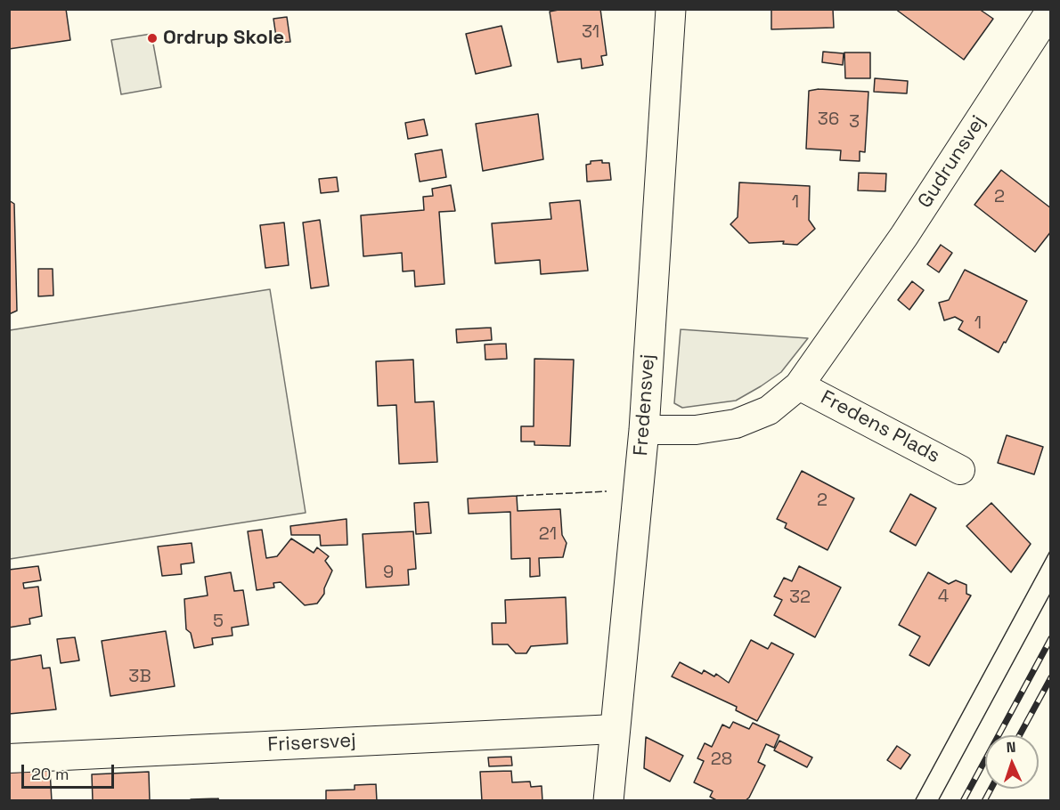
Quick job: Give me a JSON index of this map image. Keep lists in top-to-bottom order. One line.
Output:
{"streets":{"street":["Gudrunsvej","Fredensvej","Fredens Plads","Frisersvej"]},"crossings":[["Gudrunsvej","Fredens Plads"],["Fredensvej","Fredens Plads"],["Fredensvej","Frisersvej"]],"places":["Ordrup Skole"],"house_numbers":["31","36","3","2","1","1","2","21","9","4","32","5","3B","28"],"scale_bar":"20 m","north":"top"}
